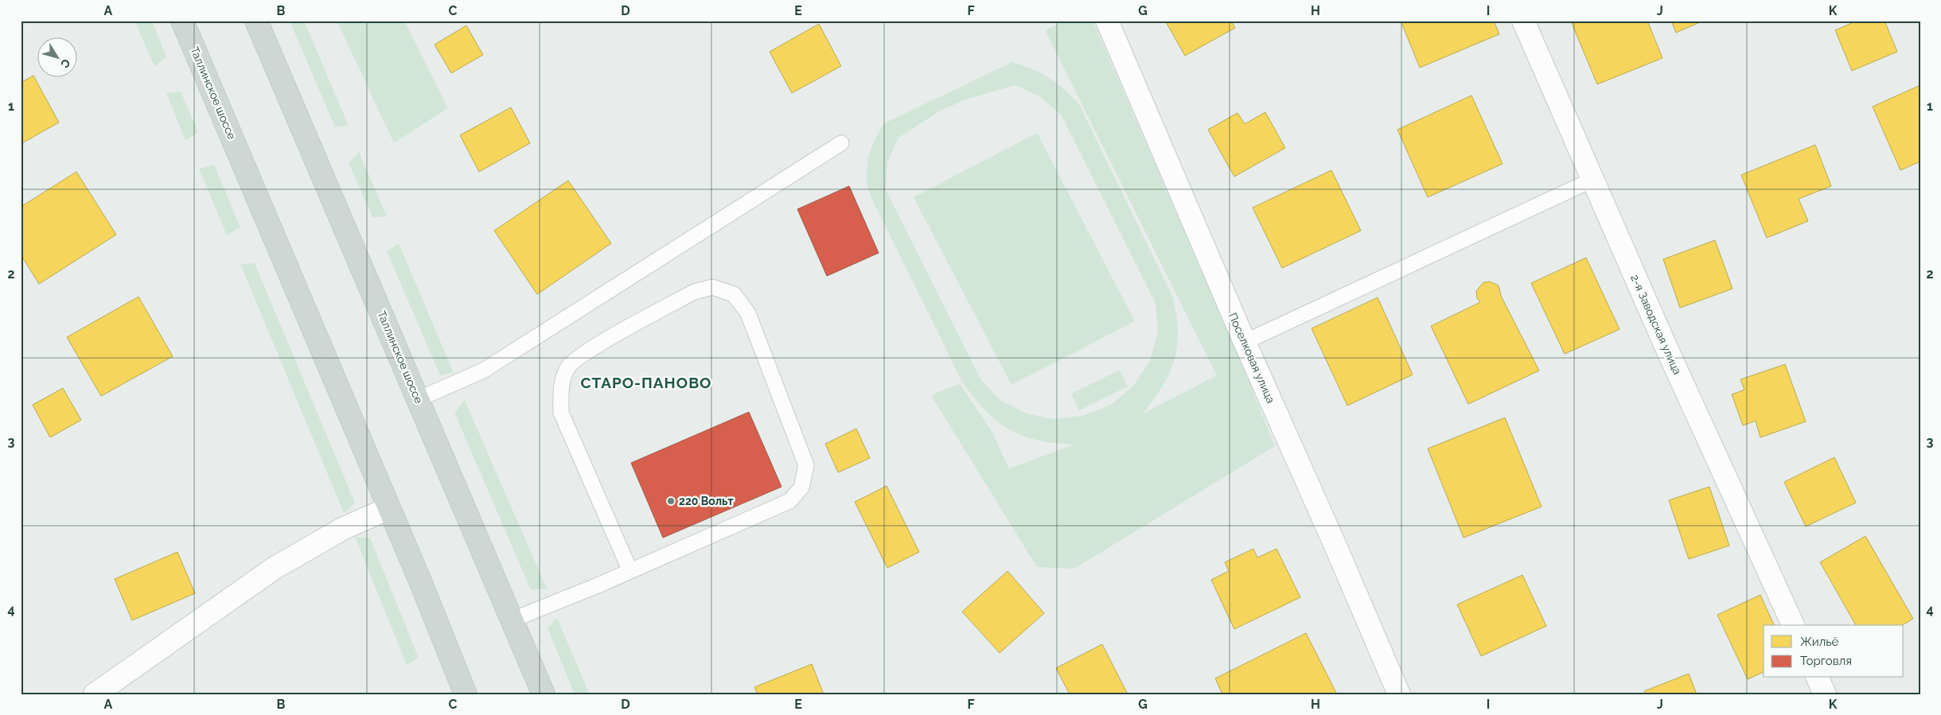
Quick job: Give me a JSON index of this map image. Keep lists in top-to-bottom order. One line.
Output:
{"streets":{"main road":["Таллинское шоссе"],"street":["2-я Заводская улица","Поселковая улица"]},"districts":["СТАРО-ПАНОВО"],"places":["220 Вольт"],"legend":["Жильё","Торговля"],"north":"bottom right","grid":{"columns":["A","B","C","D","E","F","G","H","I","J","K"],"rows":["1","2","3","4"]}}
